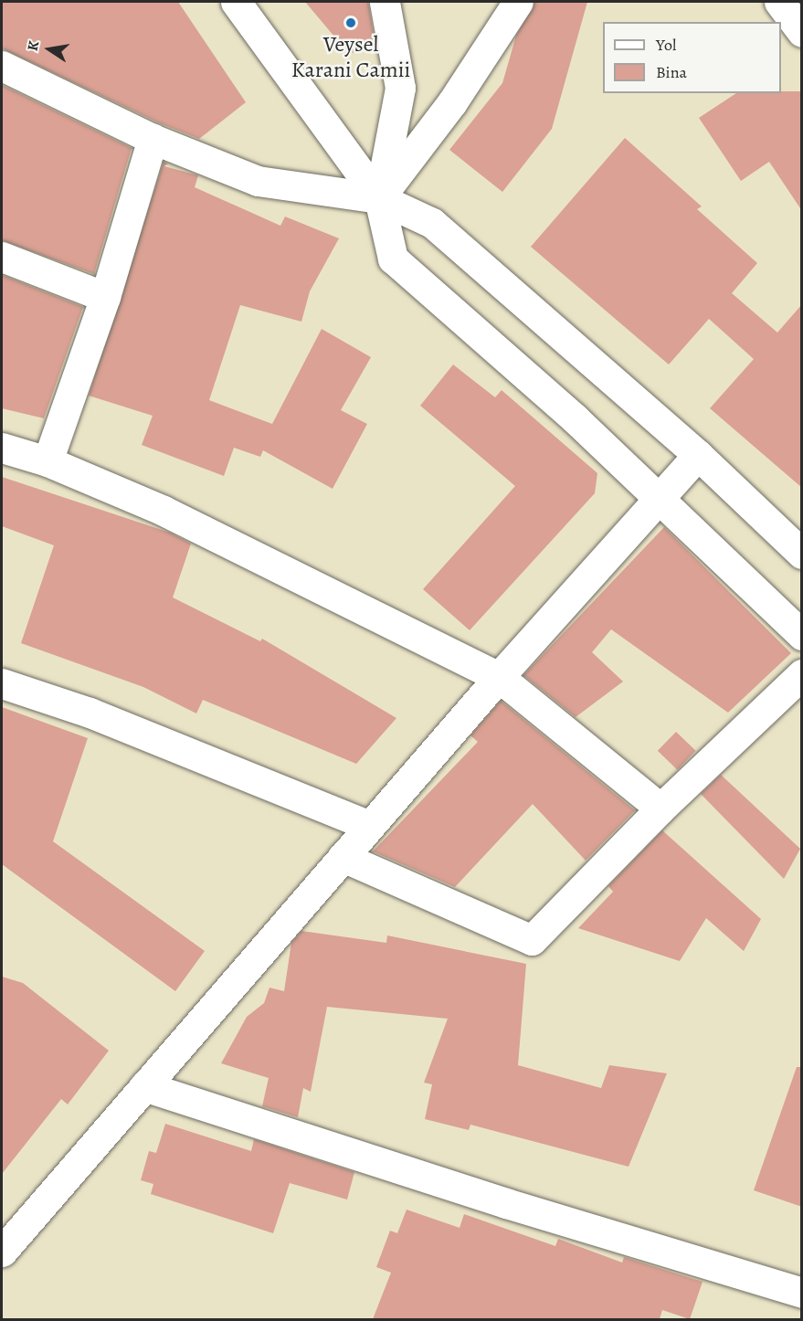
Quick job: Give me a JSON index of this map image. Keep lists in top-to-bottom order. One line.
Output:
{"places":["Veysel Karani Camii"],"legend":["Yol","Bina"],"north":"left"}
